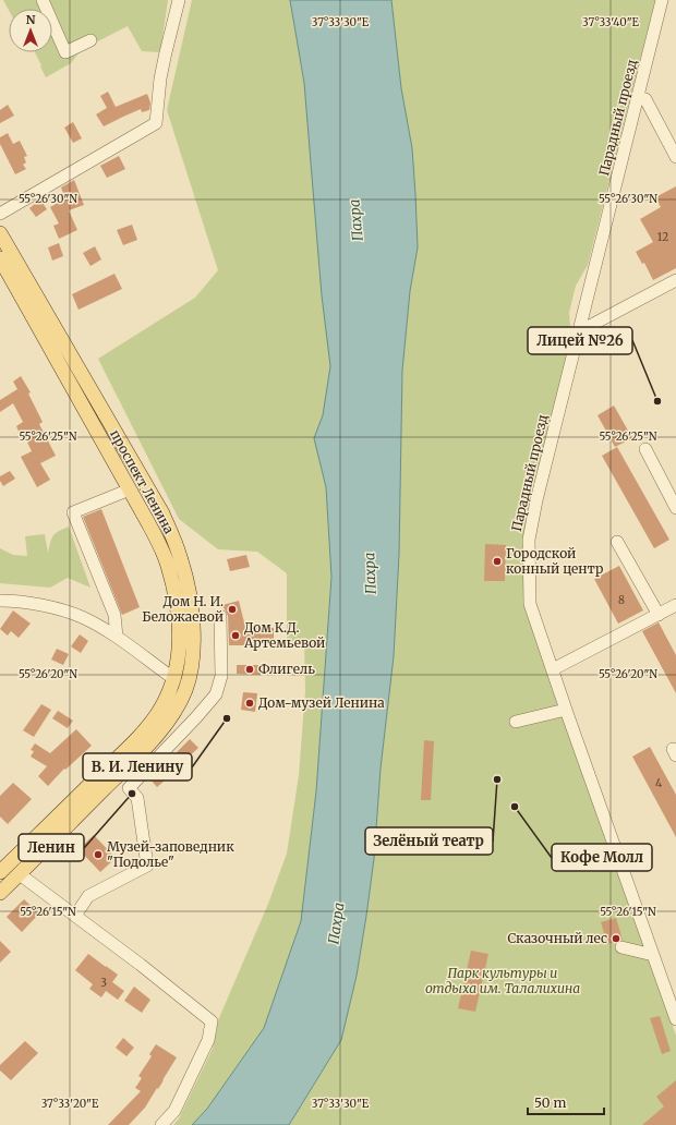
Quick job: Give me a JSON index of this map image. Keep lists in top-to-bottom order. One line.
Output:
{"streets":{"main road":["проспект Ленина"],"street":["Парадный проезд"]},"water":["Пахра"],"parks":["Парк культуры и отдыха им. Талалихина"],"places":["Лицей №26","Городской конный центр","Дом Н. И. Беложаевой","Дом К.Д. Артемьевой","Флигель","Дом-музей Ленина","В. И. Ленину","Зелёный театр","Ленин","Кофе Молл","Музей-заповедник \"Подолье\"","Сказочный лес"],"house_numbers":["12","8","4","3"],"scale_bar":"50 m","north":"top","coordinates":["37°33'30\"E","37°33'40\"E","55°26'30\"N","55°26'25\"N","55°26'20\"N","55°26'15\"N","37°33'20\"E"]}
